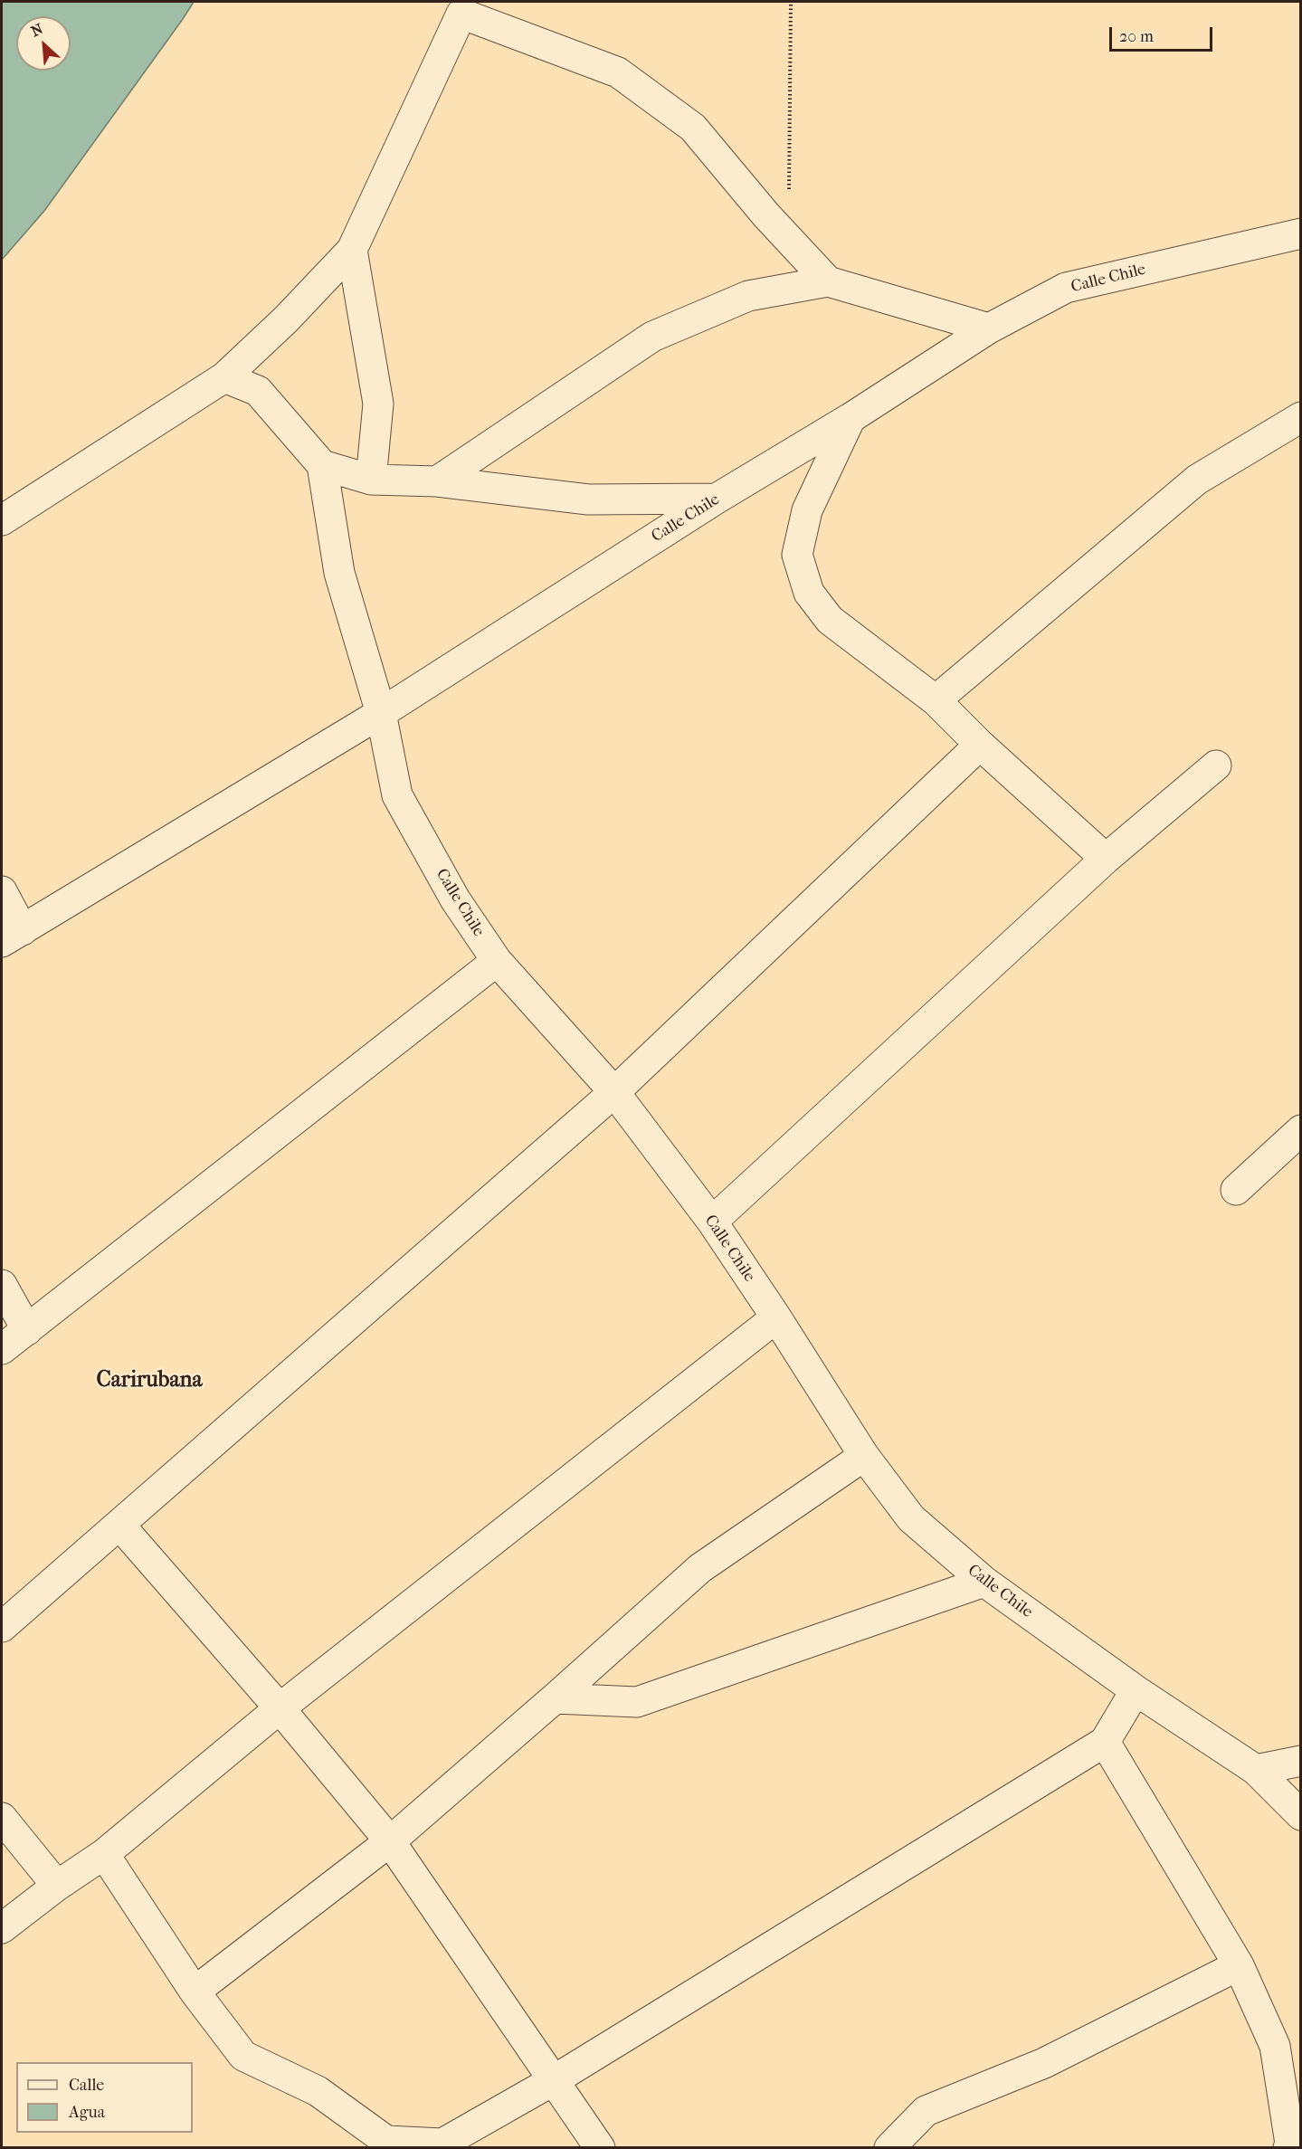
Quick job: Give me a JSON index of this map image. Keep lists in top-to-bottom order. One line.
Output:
{"streets":{"street":["Calle Chile"]},"districts":["Carirubana"],"legend":["Calle","Agua"],"scale_bar":"20 m","north":"top left"}
